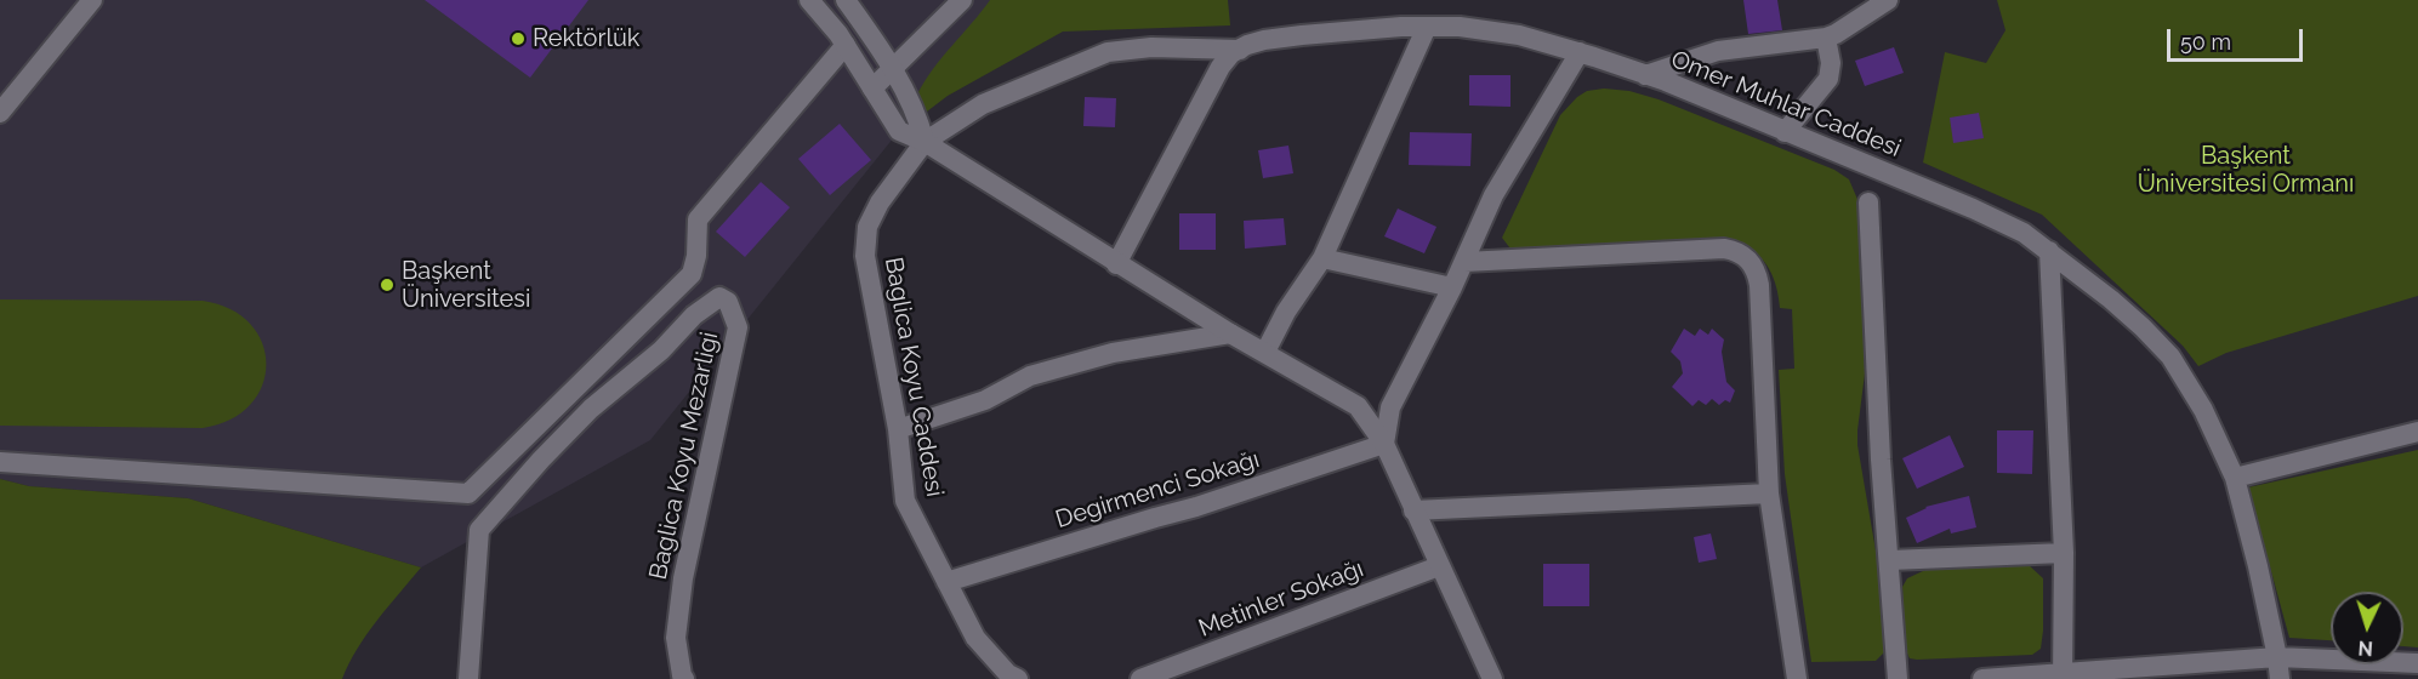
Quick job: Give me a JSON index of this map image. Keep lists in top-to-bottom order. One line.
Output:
{"streets":{"street":["Omer Muhlar Caddesi","Baglica Koyu Caddesi","Baglica Koyu Mezarligi","Degirmenci Sokağı","Metinler Sokağı"]},"crossings":[["Omer Muhlar Caddesi","Baglica Koyu Caddesi"],["Baglica Koyu Caddesi","Degirmenci Sokağı"]],"parks":["Başkent Üniversitesi Ormanı"],"places":["Rektörlük","Başkent Üniversitesi"],"scale_bar":"50 m","north":"bottom"}
